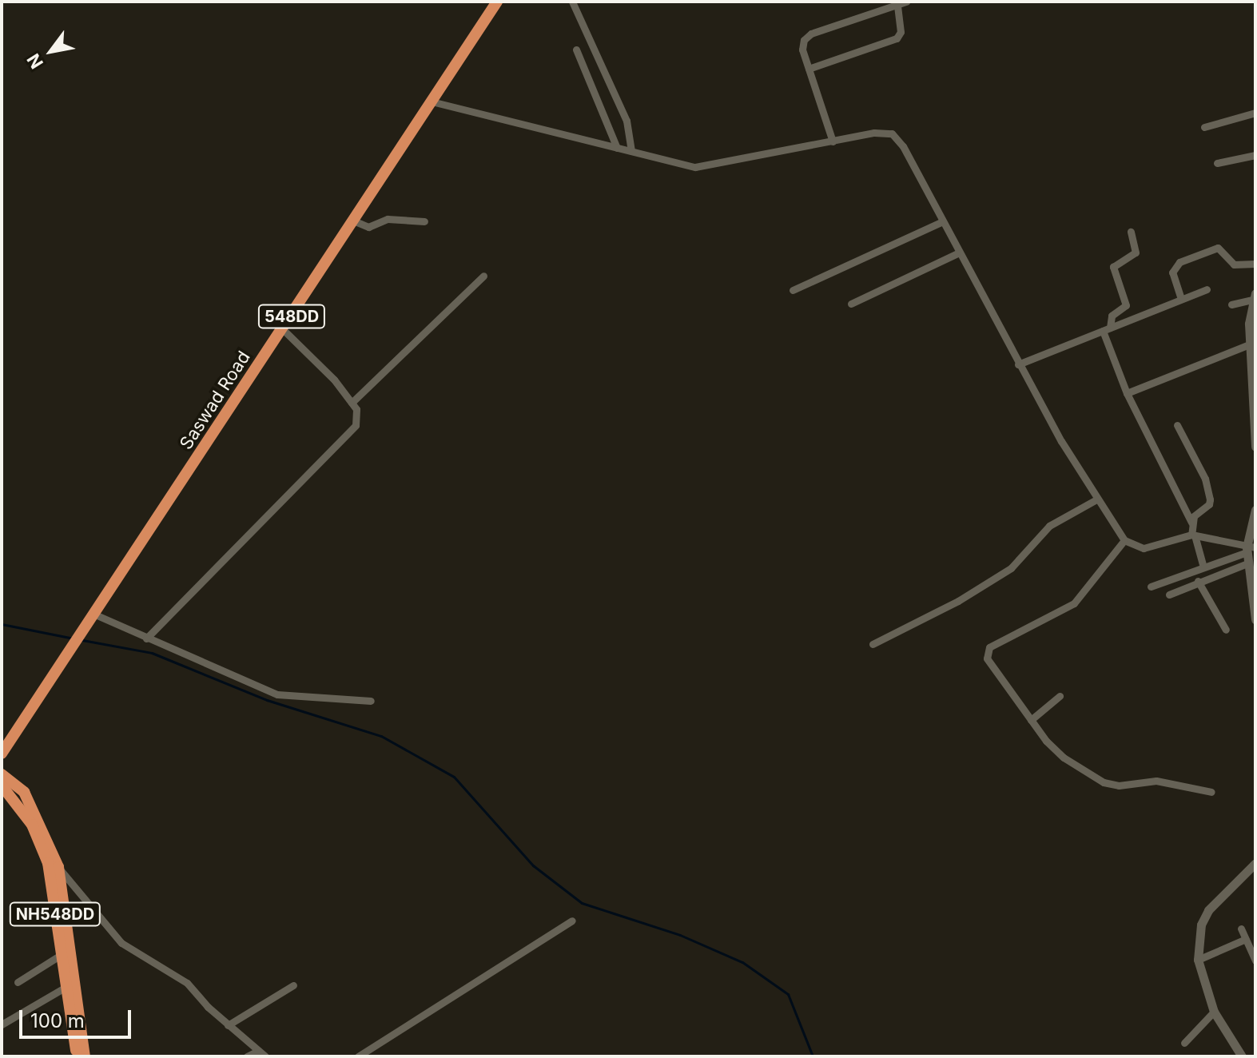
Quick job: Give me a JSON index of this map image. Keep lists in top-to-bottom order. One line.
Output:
{"streets":{"highway":["548DD","Saswad Road","NH548DD"]},"scale_bar":"100 m","north":"bottom left"}
